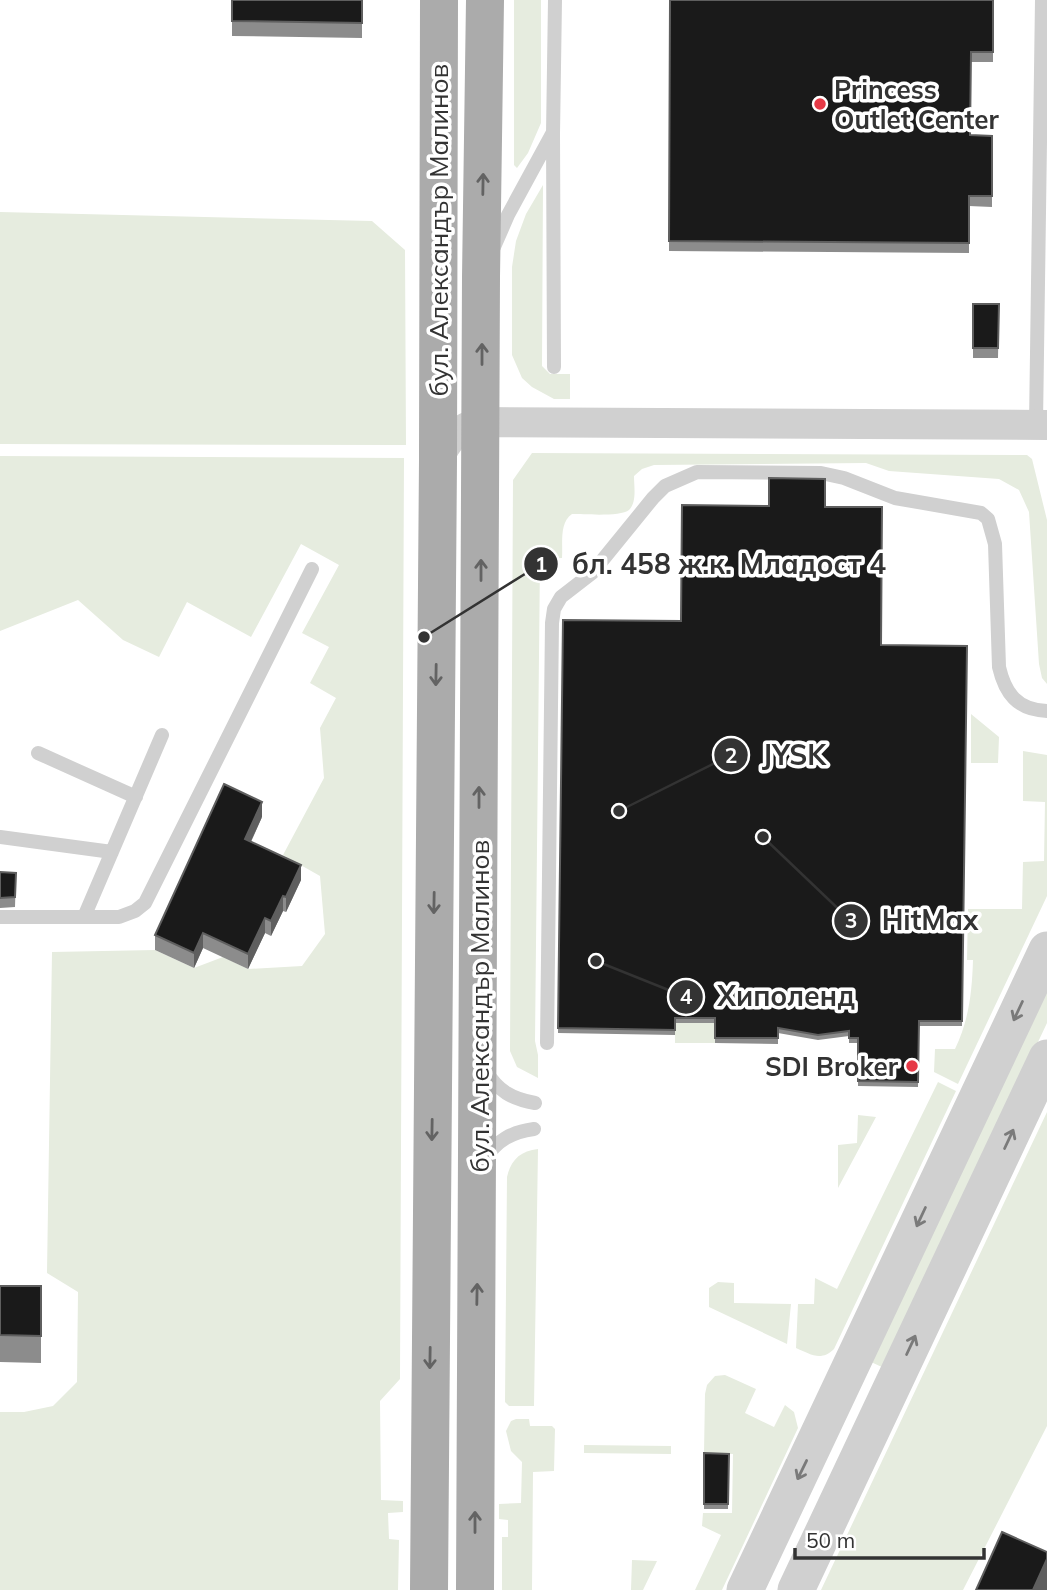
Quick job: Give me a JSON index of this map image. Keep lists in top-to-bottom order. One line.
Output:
{"streets":{"main road":["бул. Александър Малинов"]},"places":["Princess Outlet Center","бл. 458 ж.к. Младост 4","JYSK","HitMax","Хиполенд","SDI Broker"],"scale_bar":"50 m"}
